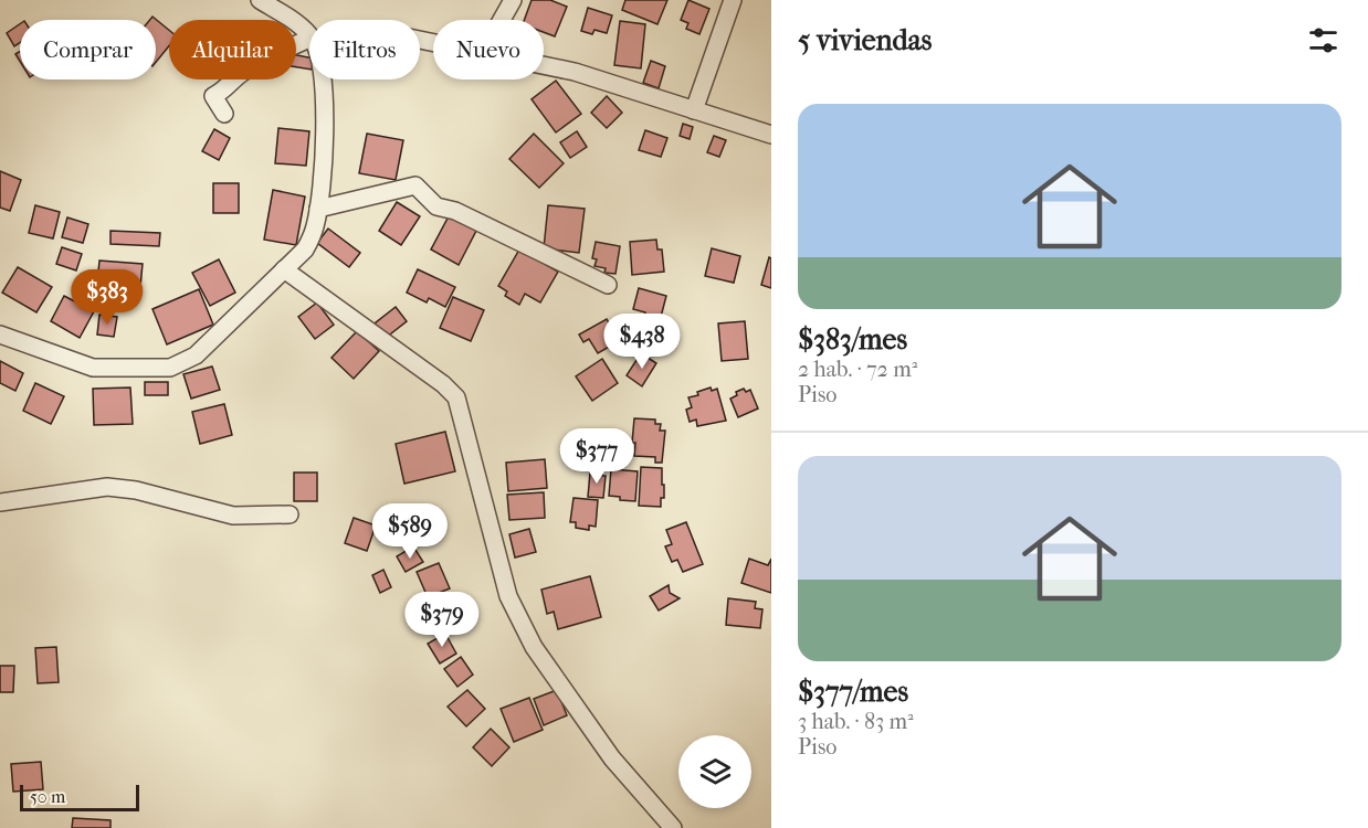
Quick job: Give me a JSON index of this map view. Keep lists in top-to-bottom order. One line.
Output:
{"scale_bar":"50 m","page":{"heading":"5 viviendas","chip":["Comprar","Alquilar","Filtros","Nuevo"],"list":[{"name":"$383/mes","note":"2 hab. · 72 m² · Piso"},{"name":"$377/mes","note":"3 hab. · 83 m² · Piso"}],"price":["$383","$438","$377","$589","$379"],"scale":"50 m"}}
